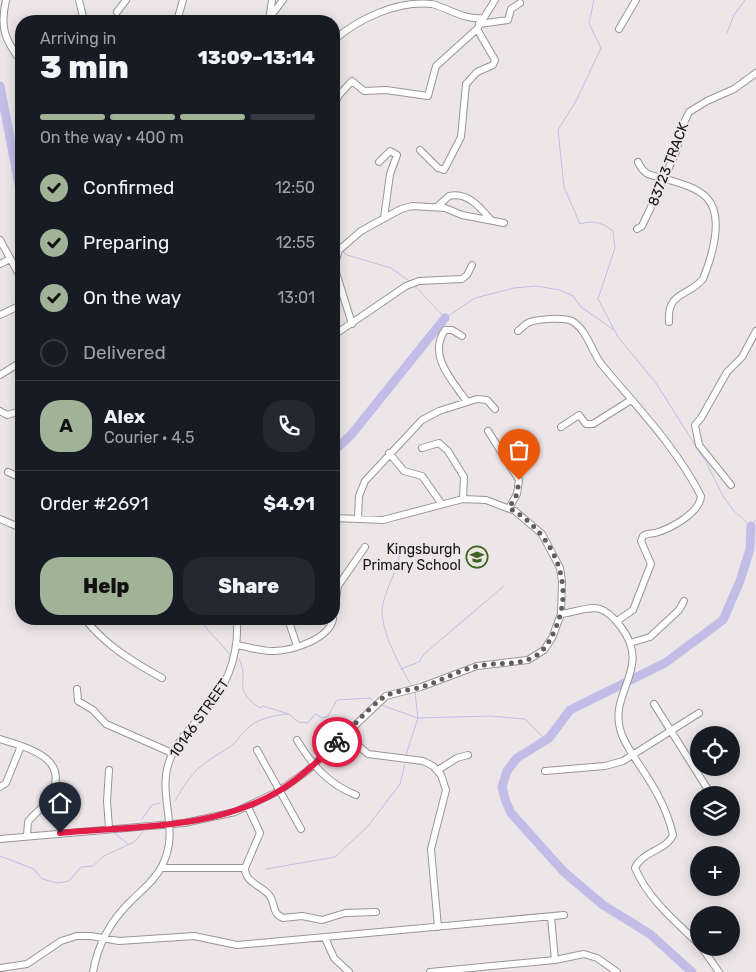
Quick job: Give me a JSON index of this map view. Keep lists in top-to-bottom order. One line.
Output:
{"streets":{"street":["83723 TRACK","10146 STREET"]},"places":{"school or university":["Kingsburgh Primary School"]},"page":{"heading":["3 min","Arriving in","13:09–13:14"],"panel":["Alex","Courier · 4.5","Order #2691","$4.91"],"bar":"On the way · 400 m","list":[["Confirmed","12:50"],["Preparing","12:55"],["On the way","13:01"],"Delivered"],"round":"A","buttons":["Help","Share"],"map_buttons":["+","−"]}}
